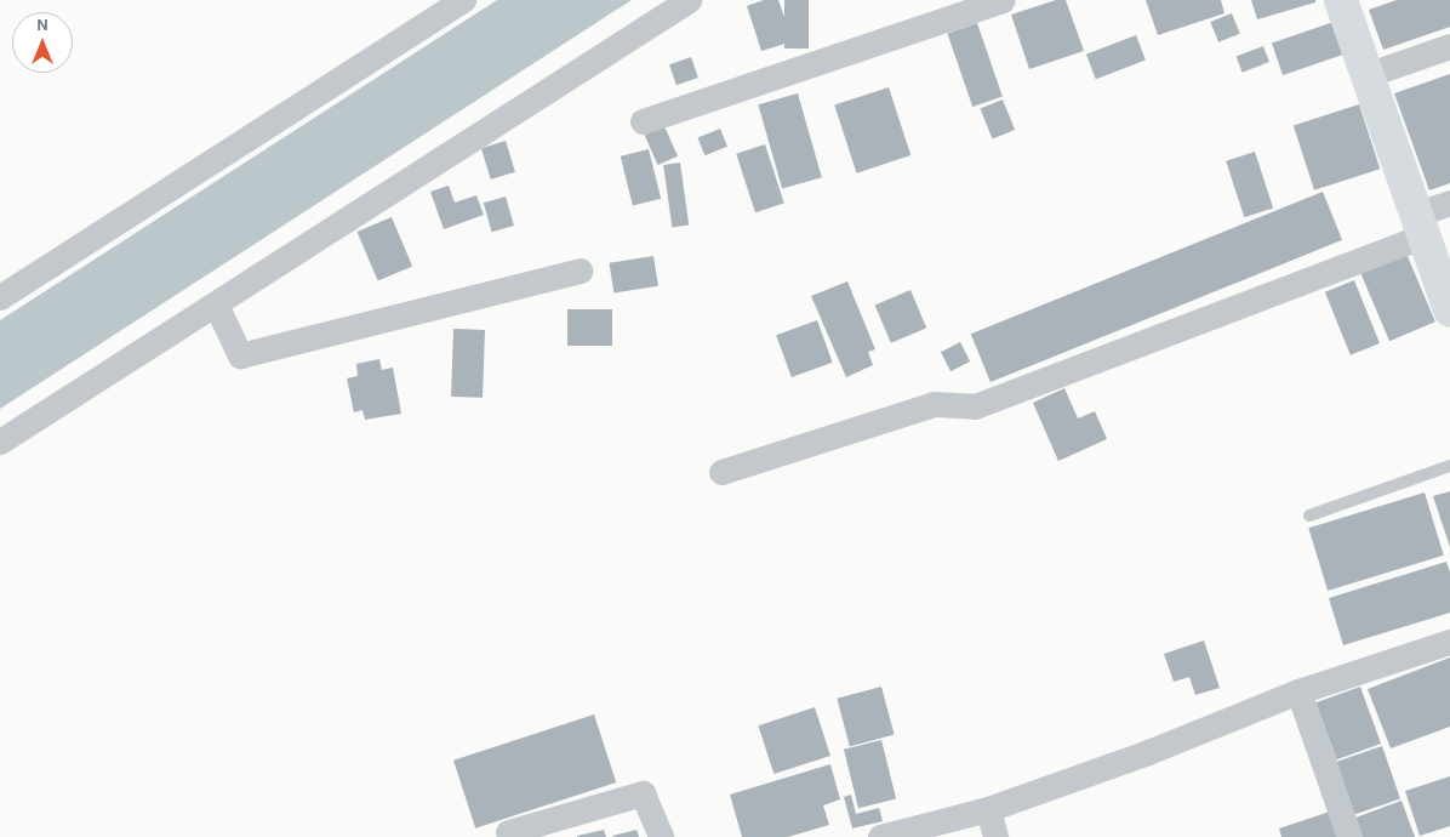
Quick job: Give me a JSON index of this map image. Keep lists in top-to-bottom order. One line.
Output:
{"north":"top"}
